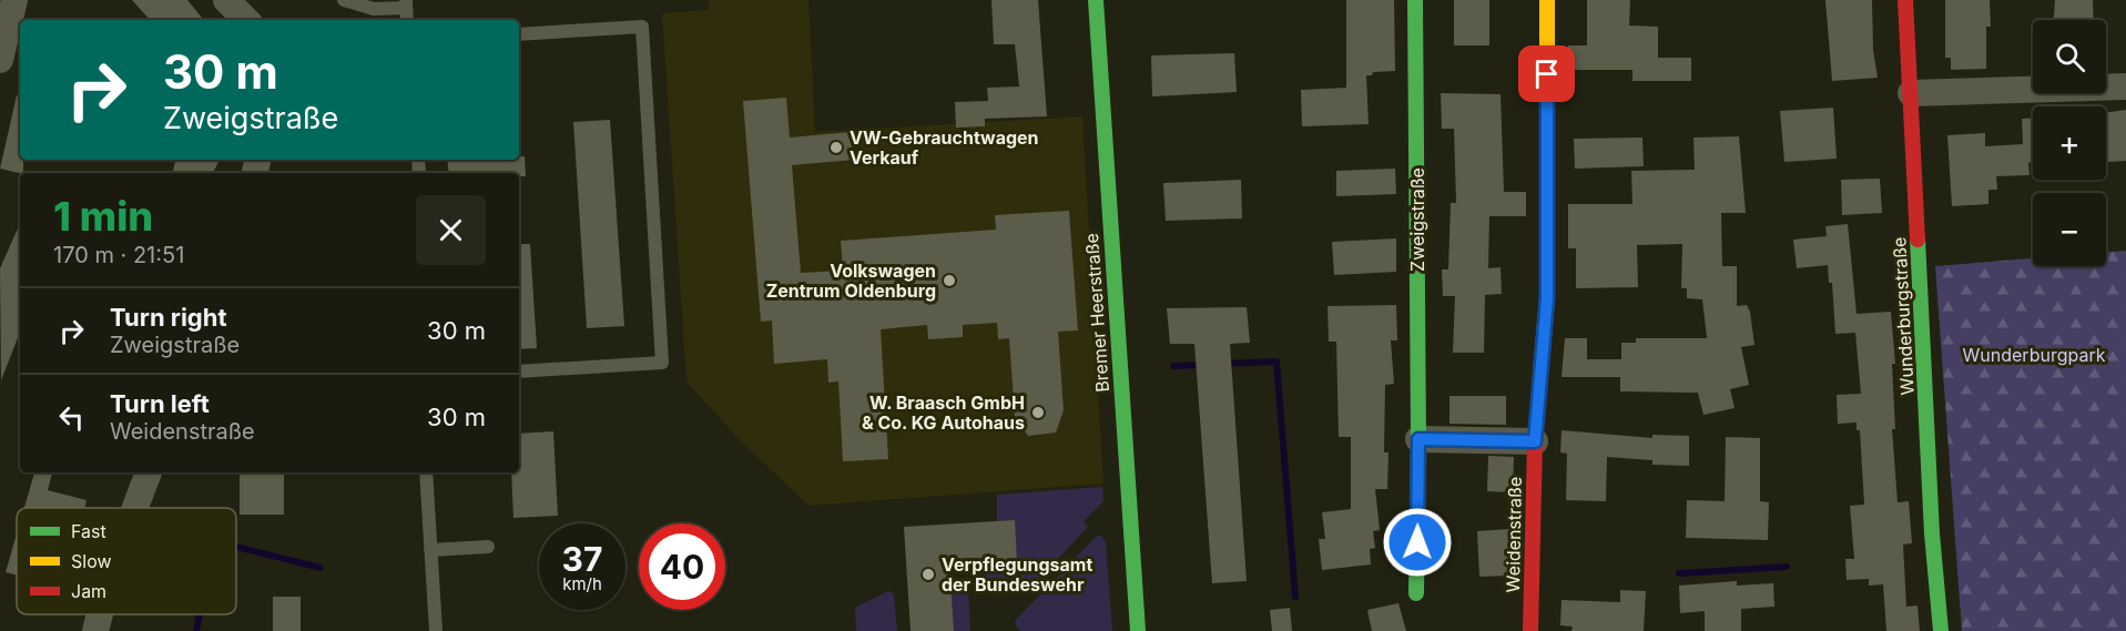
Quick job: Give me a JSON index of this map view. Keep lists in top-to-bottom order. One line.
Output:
{"streets":{"street":["Zweigstraße","Bremer Heerstraße","Wunderburgstraße","Weidenstraße"]},"parks":["Wunderburgpark"],"places":["VW-Gebrauchtwagen Verkauf","Volkswagen Zentrum Oldenburg","W. Braasch GmbH & Co. KG Autohaus","Verpflegungsamt der Bundeswehr"],"legend":["Fast","Slow","Jam"],"page":{"map_buttons":["+","−"],"turn":["30 m","Zweigstraße"],"heading":["1 min","170 m · 21:51"],"list":[{"name":"Turn right","note":"Zweigstraße","value":"30 m"},{"name":"Turn left","note":"Weidenstraße","value":"30 m"}],"speed":"37 km/h","limit":"40"}}
